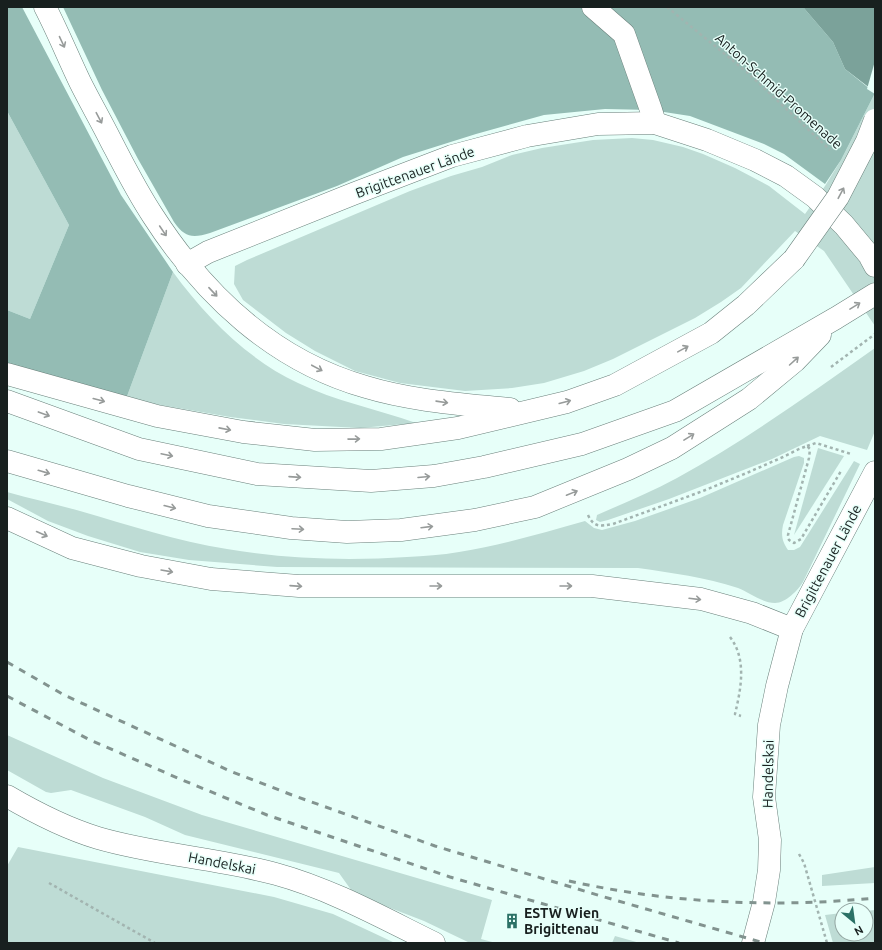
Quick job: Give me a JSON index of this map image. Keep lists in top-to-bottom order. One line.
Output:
{"streets":{"main road":["Brigittenauer Lände","Handelskai"],"path":["Anton-Schmid-Promenade"]},"crossings":[["Brigittenauer Lände","Handelskai"]],"places":{"building":["ESTW Wien Brigittenau"]},"north":"bottom right"}
